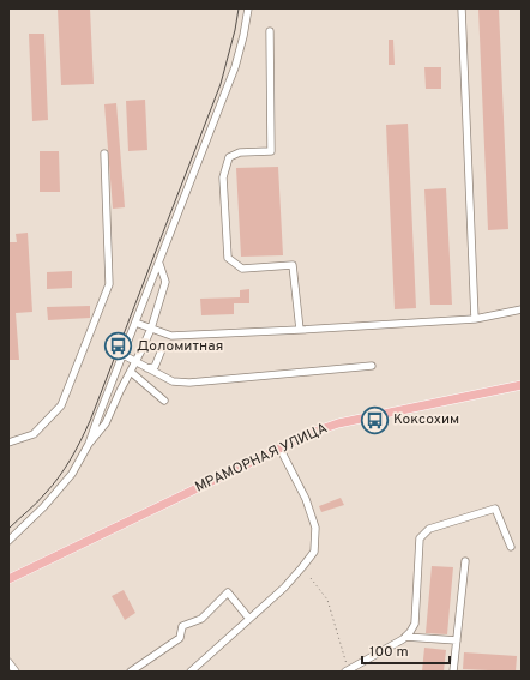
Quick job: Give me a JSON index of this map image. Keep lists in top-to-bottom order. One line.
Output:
{"streets":{"main road":["МРАМОРНАЯ УЛИЦА"]},"places":{"bus stop":["Доломитная","Коксохим"]},"scale_bar":"100 m"}
